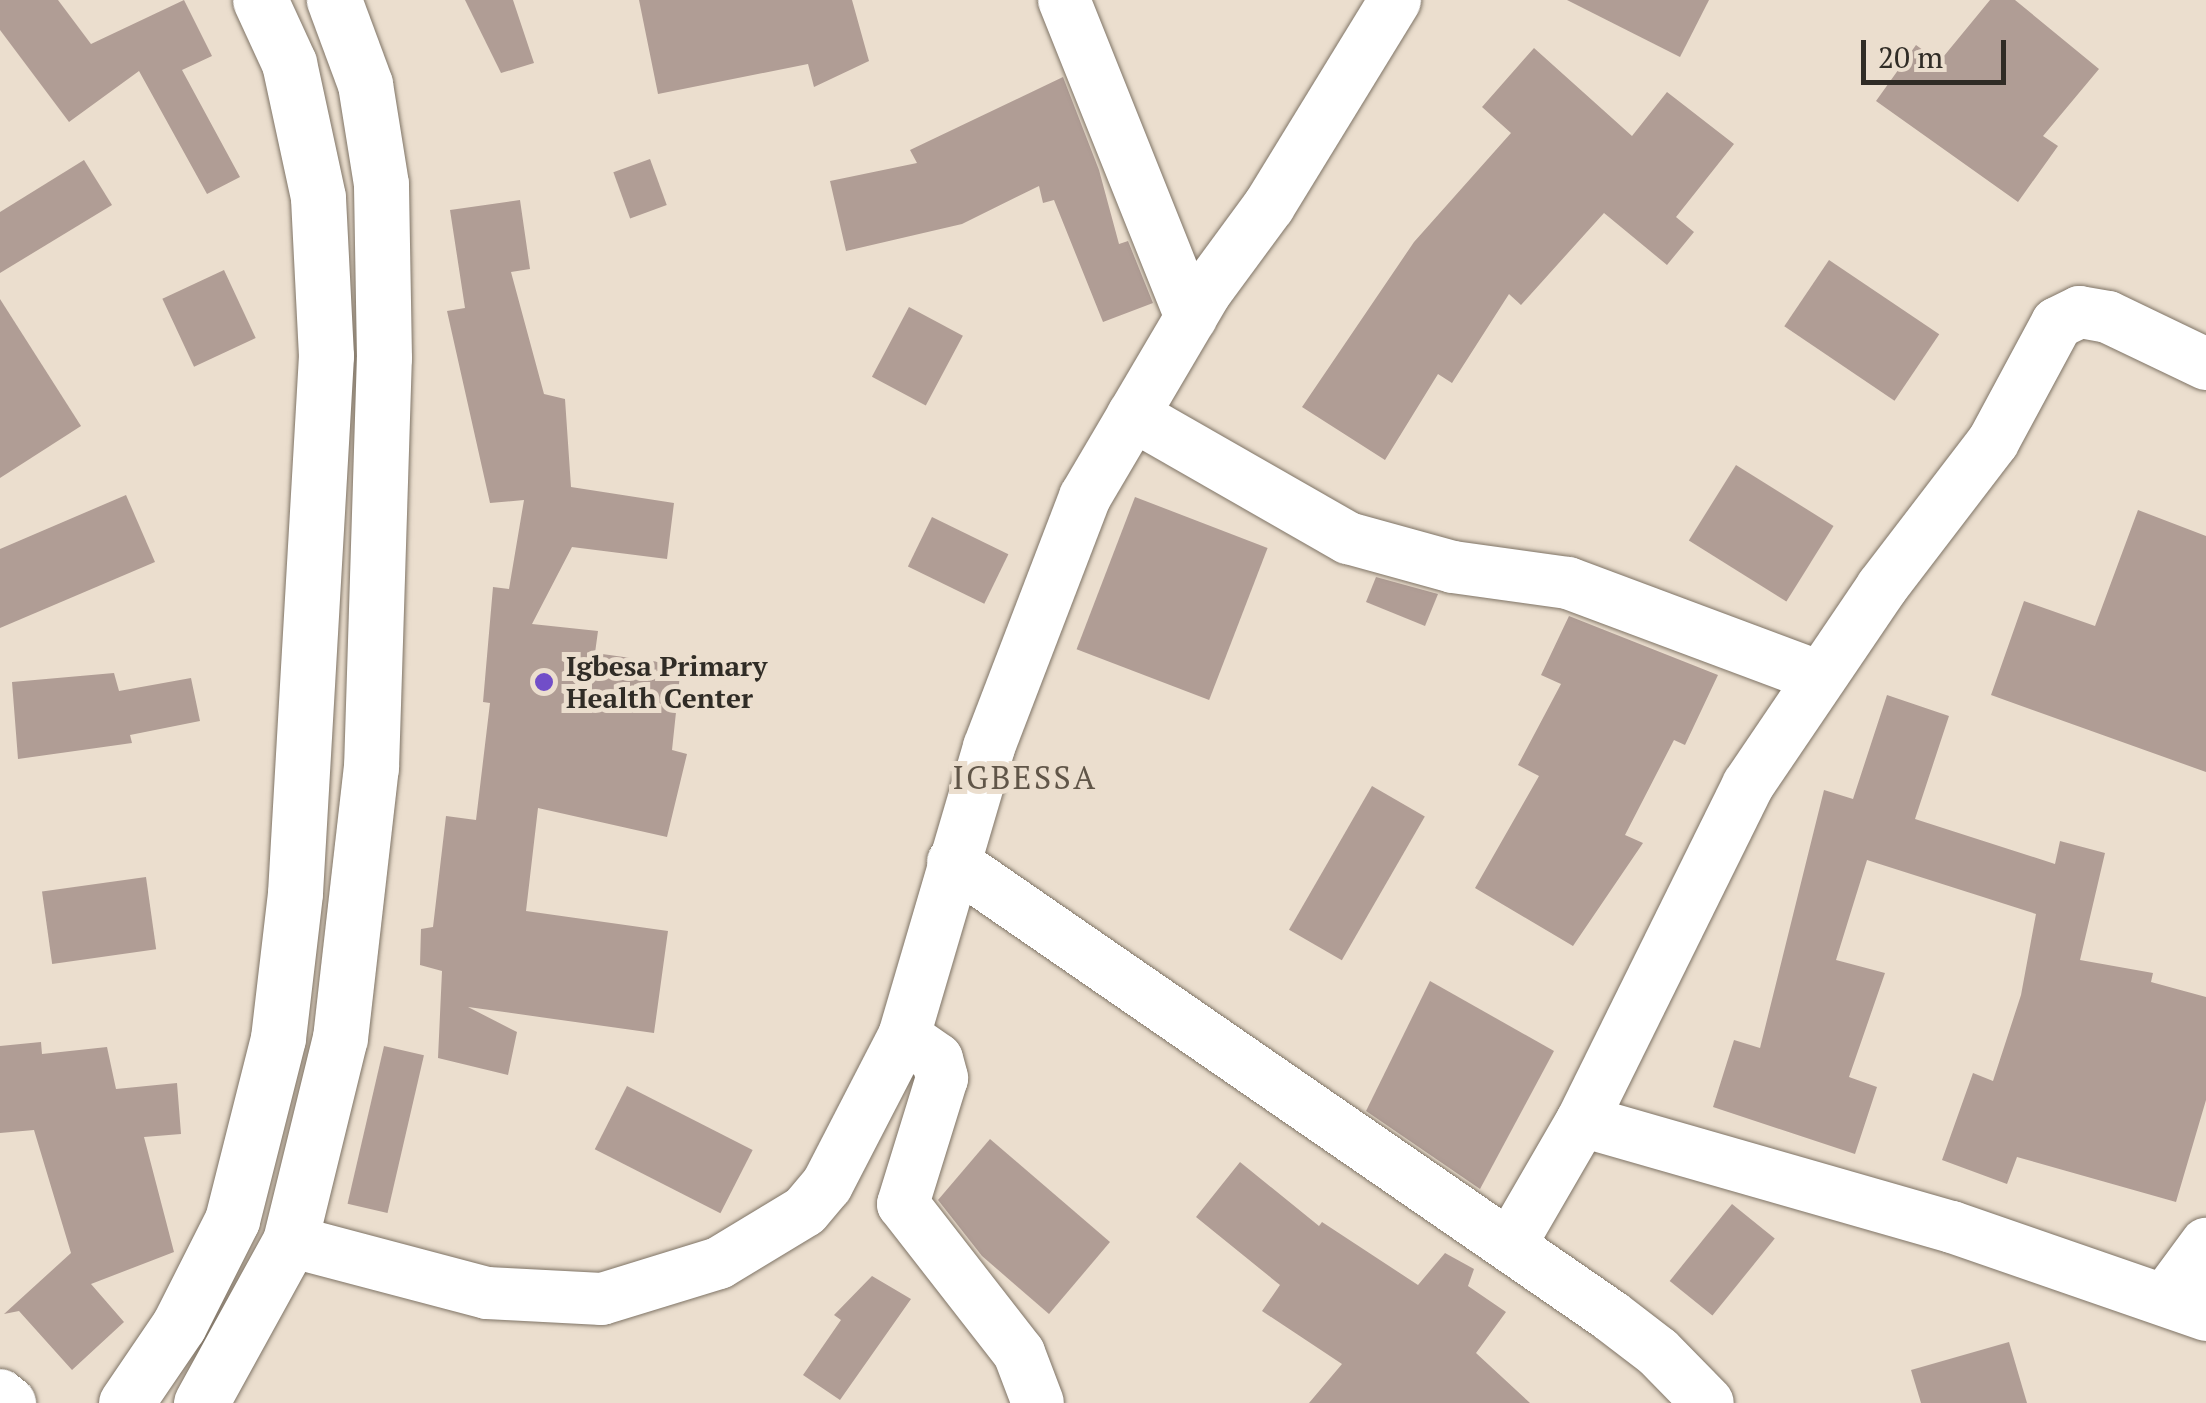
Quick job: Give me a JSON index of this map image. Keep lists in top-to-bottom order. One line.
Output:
{"districts":["IGBESSA"],"places":["Igbesa Primary Health Center"],"scale_bar":"20 m"}
